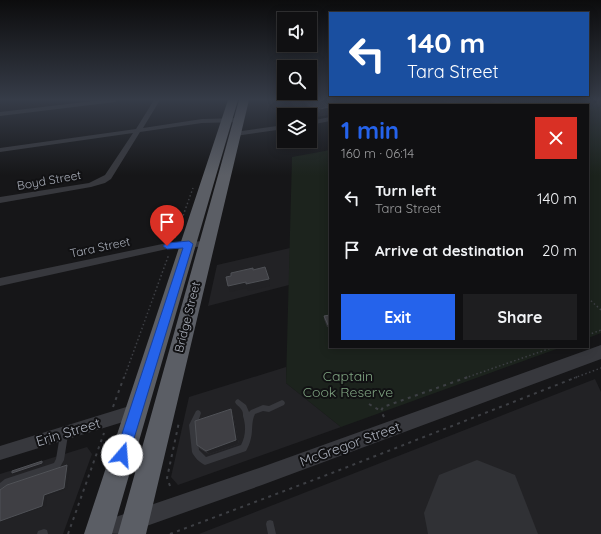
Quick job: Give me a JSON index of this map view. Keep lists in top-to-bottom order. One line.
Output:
{"streets":{"highway":["Bridge Street"],"street":["Boyd Street","Tara Street","Erin Street","McGregor Street"]},"crossings":[["Tara Street","Bridge Street"],["Bridge Street","Erin Street"],["Bridge Street","McGregor Street"]],"parks":["Captain Cook Reserve"],"page":{"turn":["140 m","Tara Street"],"heading":["1 min","160 m · 06:14"],"list":[{"name":"Turn left","note":"Tara Street","value":"140 m"},{"name":"Arrive at destination","value":"20 m"}],"buttons":["Exit","Share"]}}
